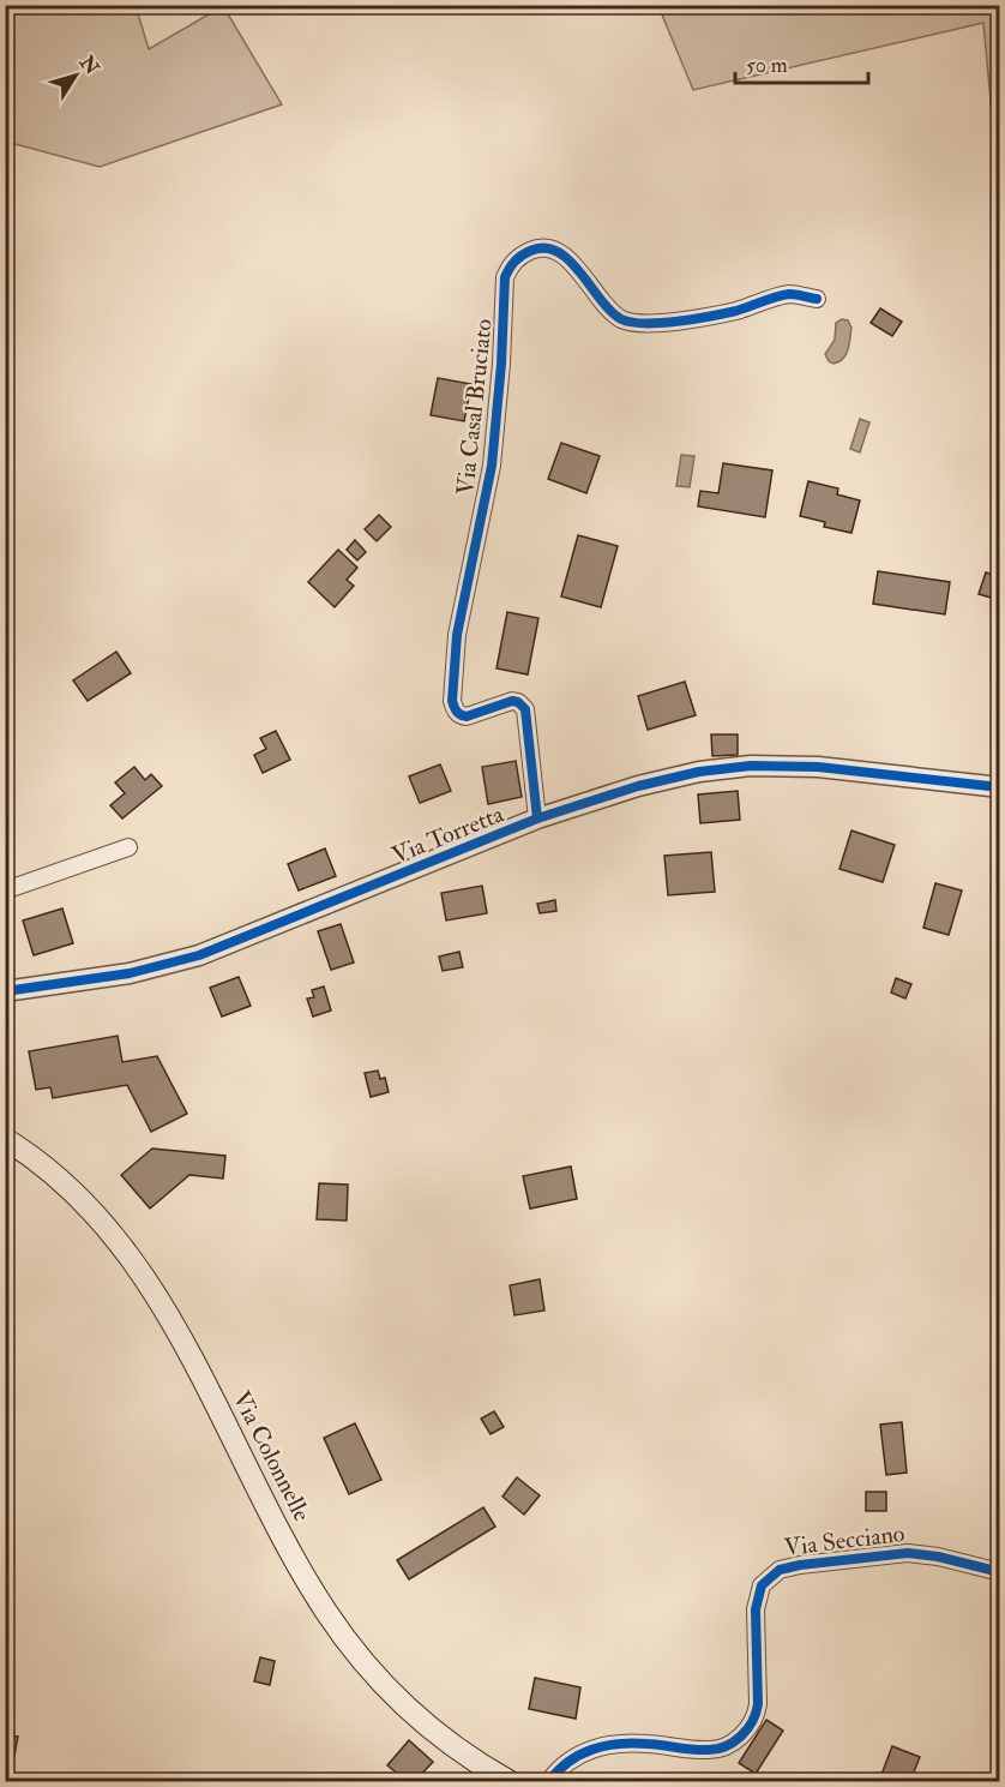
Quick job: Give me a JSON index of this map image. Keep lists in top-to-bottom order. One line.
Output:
{"streets":{"main road":["Via Colonnelle"],"street":["Via Casal Bruciato","Via Torretta","Via Secciano"]},"crossings":[["Via Casal Bruciato","Via Torretta"]],"scale_bar":"50 m","north":"top right"}
